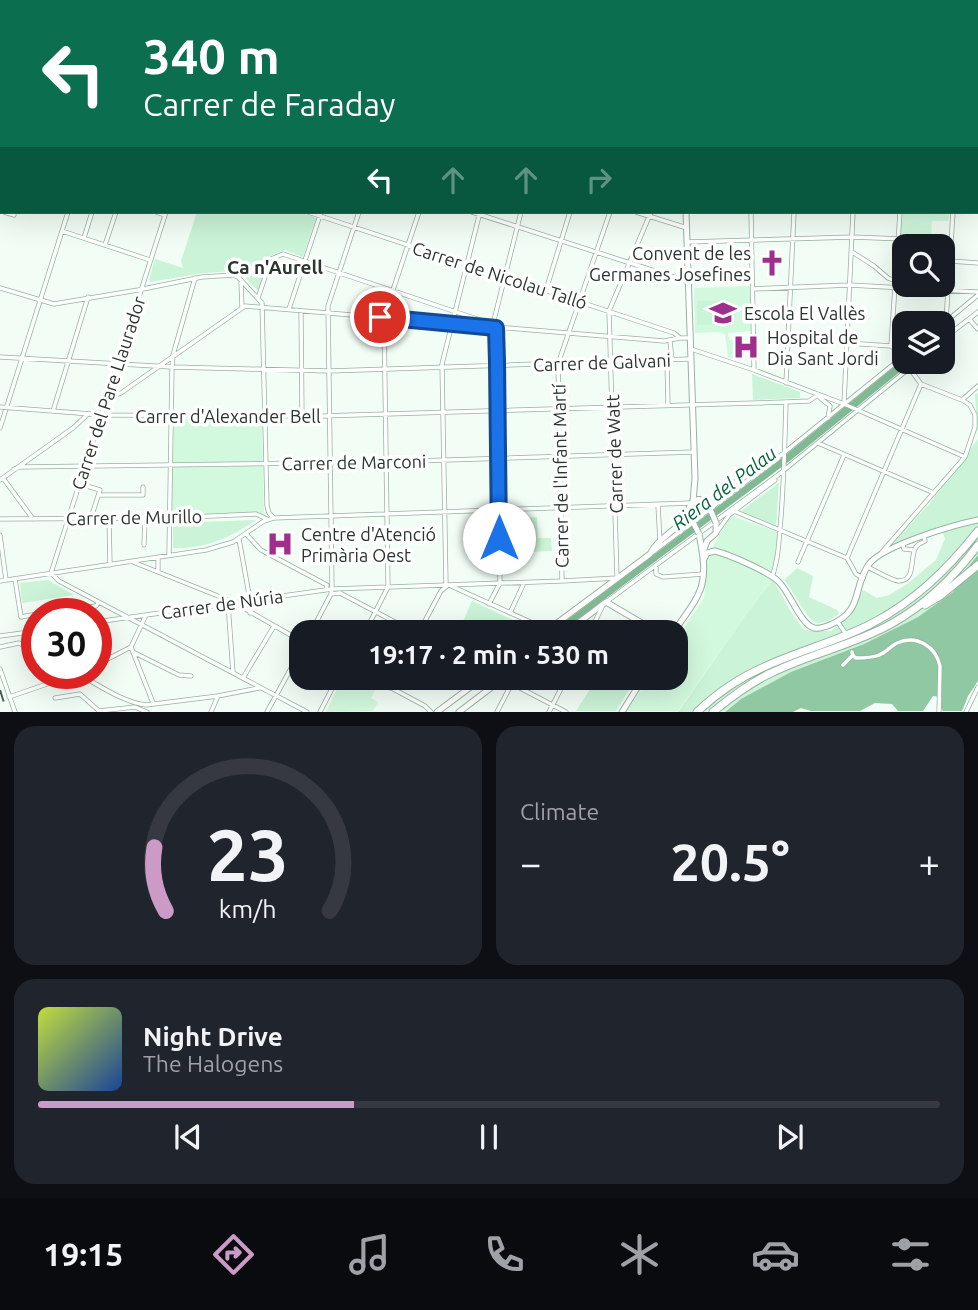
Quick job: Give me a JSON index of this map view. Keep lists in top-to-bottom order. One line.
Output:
{"streets":{"street":["Carrer de Nicolau Talló","Carrer de Galvani","Carrer del Pare Llaurador","Carrer d'Alexander Bell","Carrer de Watt","Carrer de Marconi","Carrer de l'Infant Martí","Carrer de Murillo","Carrer de Núria"]},"crossings":[["Carrer de Nicolau Talló","Carrer de Watt"],["Carrer de Nicolau Talló","Carrer de l'Infant Martí"],["Carrer de Galvani","Carrer del Pare Llaurador"],["Carrer de Galvani","Carrer de Watt"],["Carrer de Galvani","Carrer de l'Infant Martí"],["Carrer del Pare Llaurador","Carrer d'Alexander Bell"],["Carrer del Pare Llaurador","Carrer de Marconi"],["Carrer del Pare Llaurador","Carrer de Murillo"],["Carrer d'Alexander Bell","Carrer de Watt"],["Carrer d'Alexander Bell","Carrer de l'Infant Martí"],["Carrer de Watt","Carrer de Marconi"],["Carrer de Watt","Carrer de Núria"],["Carrer de Marconi","Carrer de l'Infant Martí"],["Carrer de l'Infant Martí","Carrer de Núria"]],"districts":["Ca n'Aurell"],"water":["Riera del Palau"],"places":{"church":["Convent de les Germanes Josefines"],"school or university":["Escola El Vallès"],"hospital":["Hospital de Dia Sant Jordi","Centre d'Atenció Primària Oest"]},"page":{"turn":["340 m","Carrer de Faraday"],"limit":"30","trip":"19:17 · 2 min · 530 m","tile":"Climate","heat":["−","20.5°","+"],"song":["Night Drive","The Halogens"],"tabs":"19:15","gauge":["23","km/h"]}}
